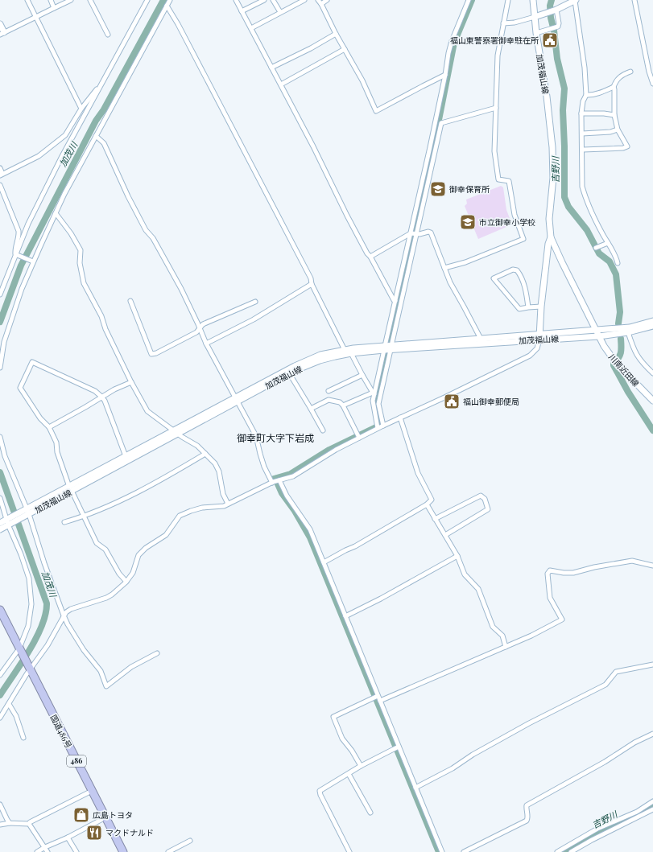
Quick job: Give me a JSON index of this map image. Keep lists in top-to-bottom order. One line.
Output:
{"streets":{"highway":["国道486号","486"],"main road":["加茂福山線","川南近田線"]},"crossings":[["加茂福山線","川南近田線"]],"districts":["御幸町大字下岩成"],"water":["加茂川","吉野川"],"places":{"public building":["福山東警察署御幸駐在所","福山御幸郵便局"],"school or university":["御幸保育所","市立御幸小学校"],"shop":["広島トヨタ"],"restaurant":["マクドナルド"]}}
